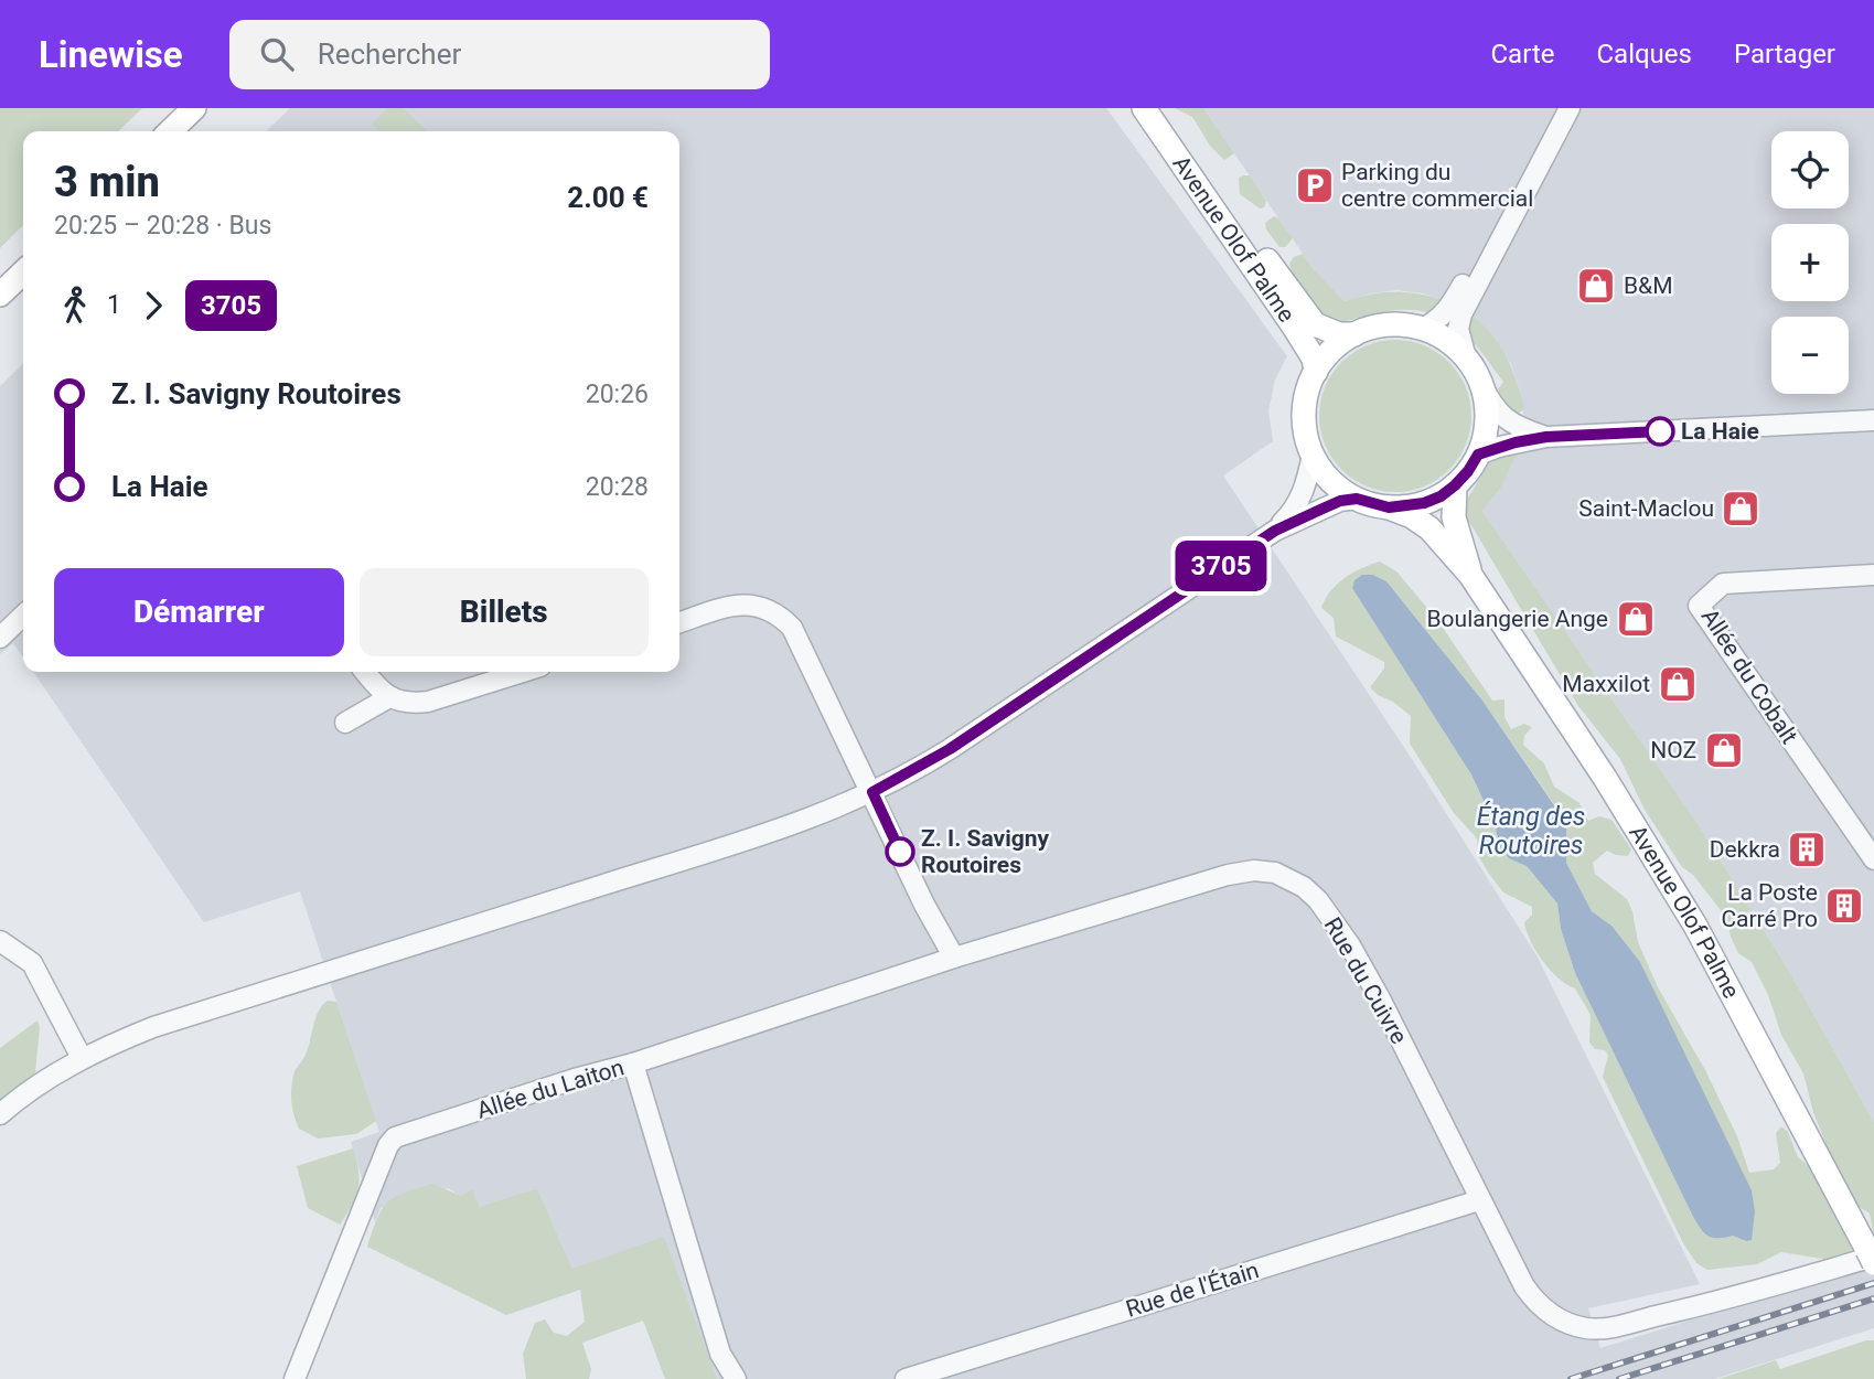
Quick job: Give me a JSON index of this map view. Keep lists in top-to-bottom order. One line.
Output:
{"streets":{"main road":["Avenue Olof Palme"],"street":["Allée du Cobalt","Rue du Cuivre","Allée du Laiton","Rue de l'Étain"]},"crossings":[["Avenue Olof Palme","Rue du Cuivre"],["Rue du Cuivre","Allée du Laiton"],["Rue du Cuivre","Rue de l'Étain"]],"water":["Étang des Routoires"],"places":{"parking":["Parking du centre commercial"],"shop":["B&M","Saint-Maclou","Boulangerie Ange","Maxxilot","NOZ"],"other":["La Haie","Z. I. Savigny Routoires"],"building":["Dekkra","La Poste Carré Pro"]},"lines":["bus line 3705"],"page":{"header":"Linewise","search":"Rechercher","nav":["Carte","Calques","Partager"],"on_map":"3705","map_buttons":["+","−"],"heading":["3 min","20:25 – 20:28 · Bus","2.00 €"],"legs":["1","3705"],"list":[{"name":"Z. I. Savigny Routoires","value":"20:26"},{"name":"La Haie","value":"20:28"}],"buttons":["Démarrer","Billets"]}}
